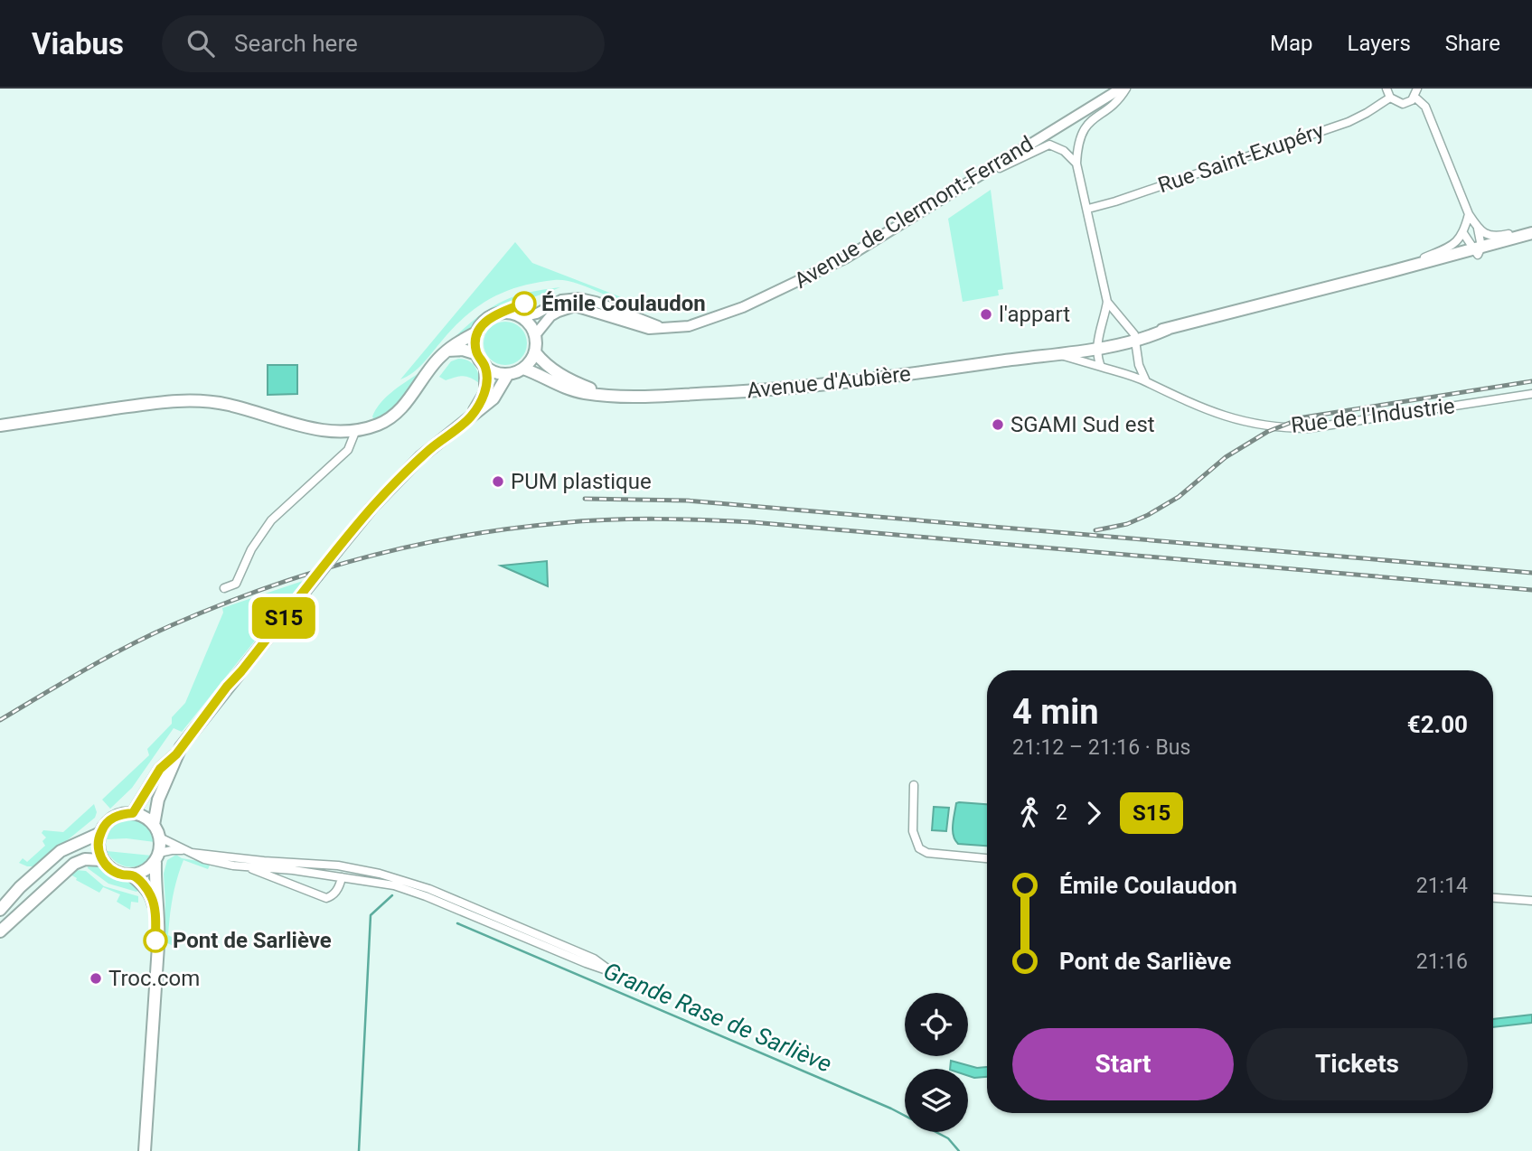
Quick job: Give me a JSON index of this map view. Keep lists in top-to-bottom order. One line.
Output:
{"streets":{"main road":["Avenue d'Aubière"],"street":["Rue Saint-Exupéry","Avenue de Clermont-Ferrand","Rue de l'Industrie"]},"crossings":[["Avenue de Clermont-Ferrand","Avenue d'Aubière"],["Avenue d'Aubière","Rue de l'Industrie"]],"water":["Grande Rase de Sarliève"],"places":["Émile Coulaudon","l'appart","SGAMI Sud est","PUM plastique","Pont de Sarliève","Troc.com"],"lines":["bus line S15"],"page":{"header":"Viabus","search":"Search here","nav":["Map","Layers","Share"],"on_map":"S15","heading":["4 min","21:12 – 21:16 · Bus","€2.00"],"legs":["2","S15"],"list":[{"name":"Émile Coulaudon","value":"21:14"},{"name":"Pont de Sarliève","value":"21:16"}],"buttons":["Start","Tickets"]}}
